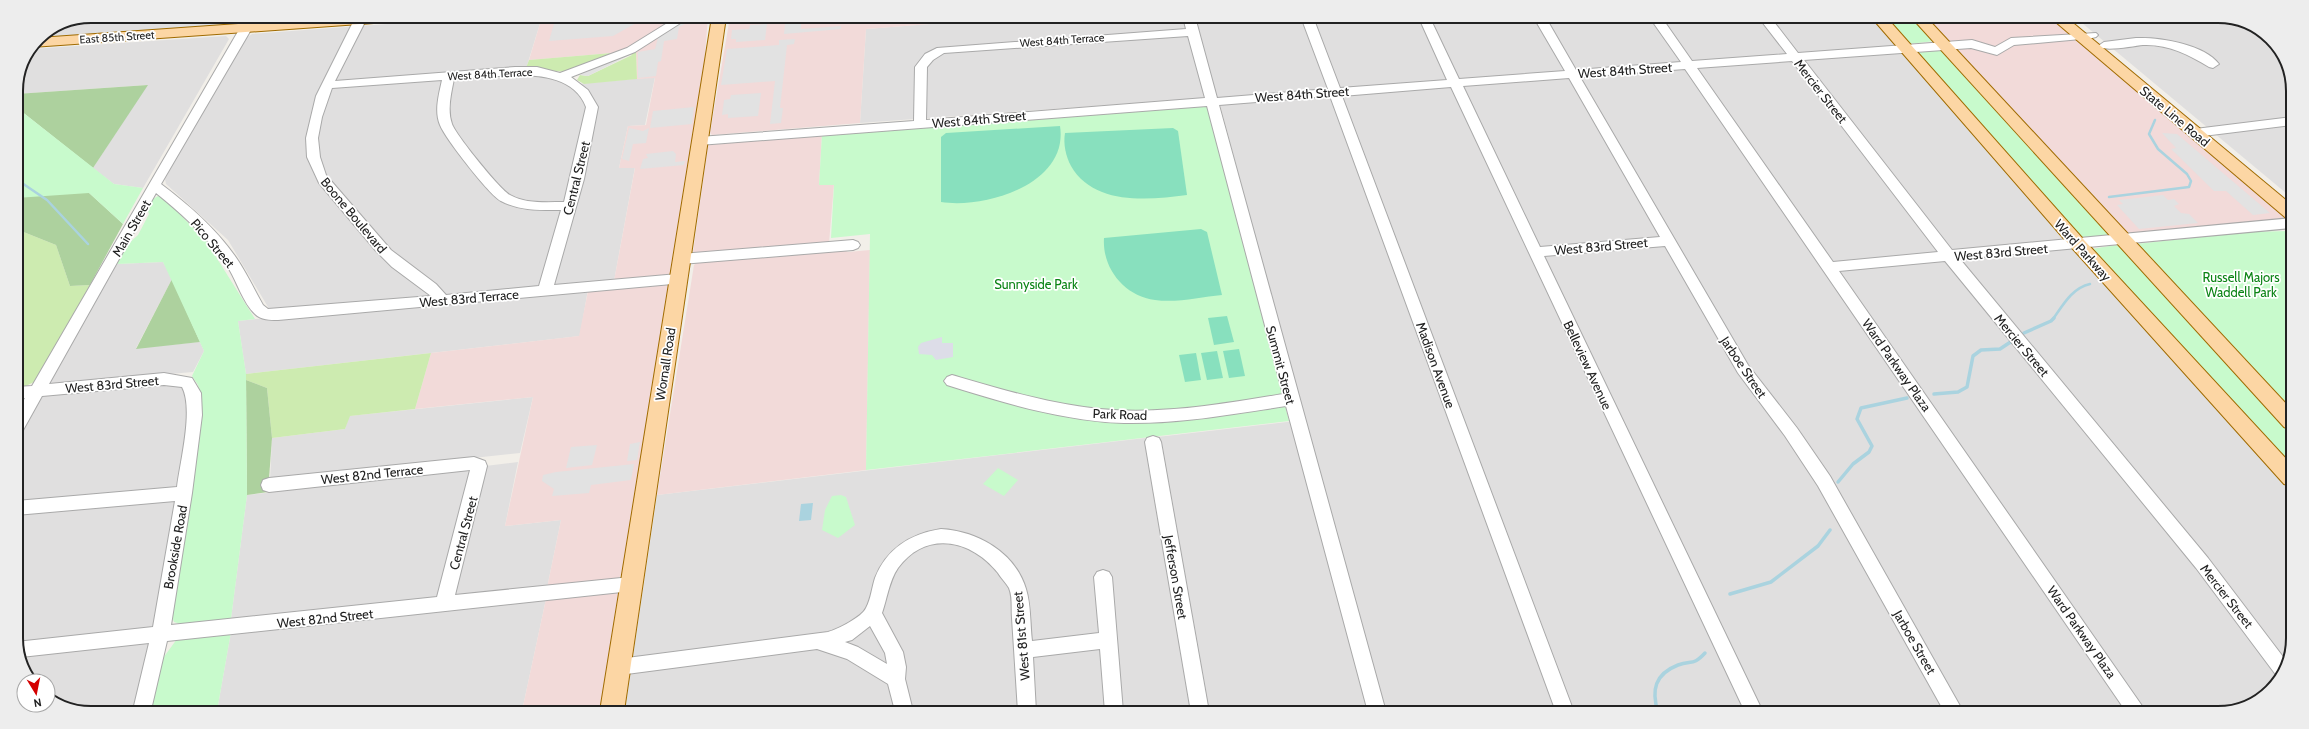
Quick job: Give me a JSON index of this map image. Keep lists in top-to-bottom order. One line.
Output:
{"streets":{"main road":["East 85th Street","State Line Road","Ward Parkway","Wornall Road"],"street":["West 84th Terrace","West 84th Street","Mercier Street","Central Street","Boone Boulevard","Main Street","Pico Street","West 83rd Street","West 83rd Terrace","Summit Street","Madison Avenue","Belleview Avenue","Ward Parkway Plaza","Jarboe Street","Park Road","West 82nd Terrace","Brookside Road","Jefferson Street","West 82nd Street","West 81st Street"]},"crossings":[["East 85th Street","Main Street"],["West 84th Terrace","West 84th Street"],["West 84th Terrace","Central Street"],["West 84th Terrace","Boone Boulevard"],["West 84th Terrace","Summit Street"],["West 84th Street","Mercier Street"],["West 84th Street","Ward Parkway"],["West 84th Street","Wornall Road"],["West 84th Street","Summit Street"],["West 84th Street","Madison Avenue"],["West 84th Street","Belleview Avenue"],["West 84th Street","Ward Parkway Plaza"],["West 84th Street","Jarboe Street"],["Mercier Street","West 83rd Street"],["Central Street","West 83rd Terrace"],["Central Street","West 82nd Terrace"],["Central Street","West 82nd Street"],["Boone Boulevard","West 83rd Terrace"],["Main Street","Pico Street"],["Main Street","West 83rd Street"],["Pico Street","West 83rd Terrace"],["West 83rd Street","Ward Parkway"],["West 83rd Street","Belleview Avenue"],["West 83rd Street","Ward Parkway Plaza"],["West 83rd Street","Jarboe Street"],["West 83rd Street","Brookside Road"],["West 83rd Terrace","Wornall Road"],["Wornall Road","West 82nd Street"],["Summit Street","Park Road"],["Brookside Road","West 82nd Street"]],"parks":["Russell Majors Waddell Park","Sunnyside Park"],"north":"bottom"}
